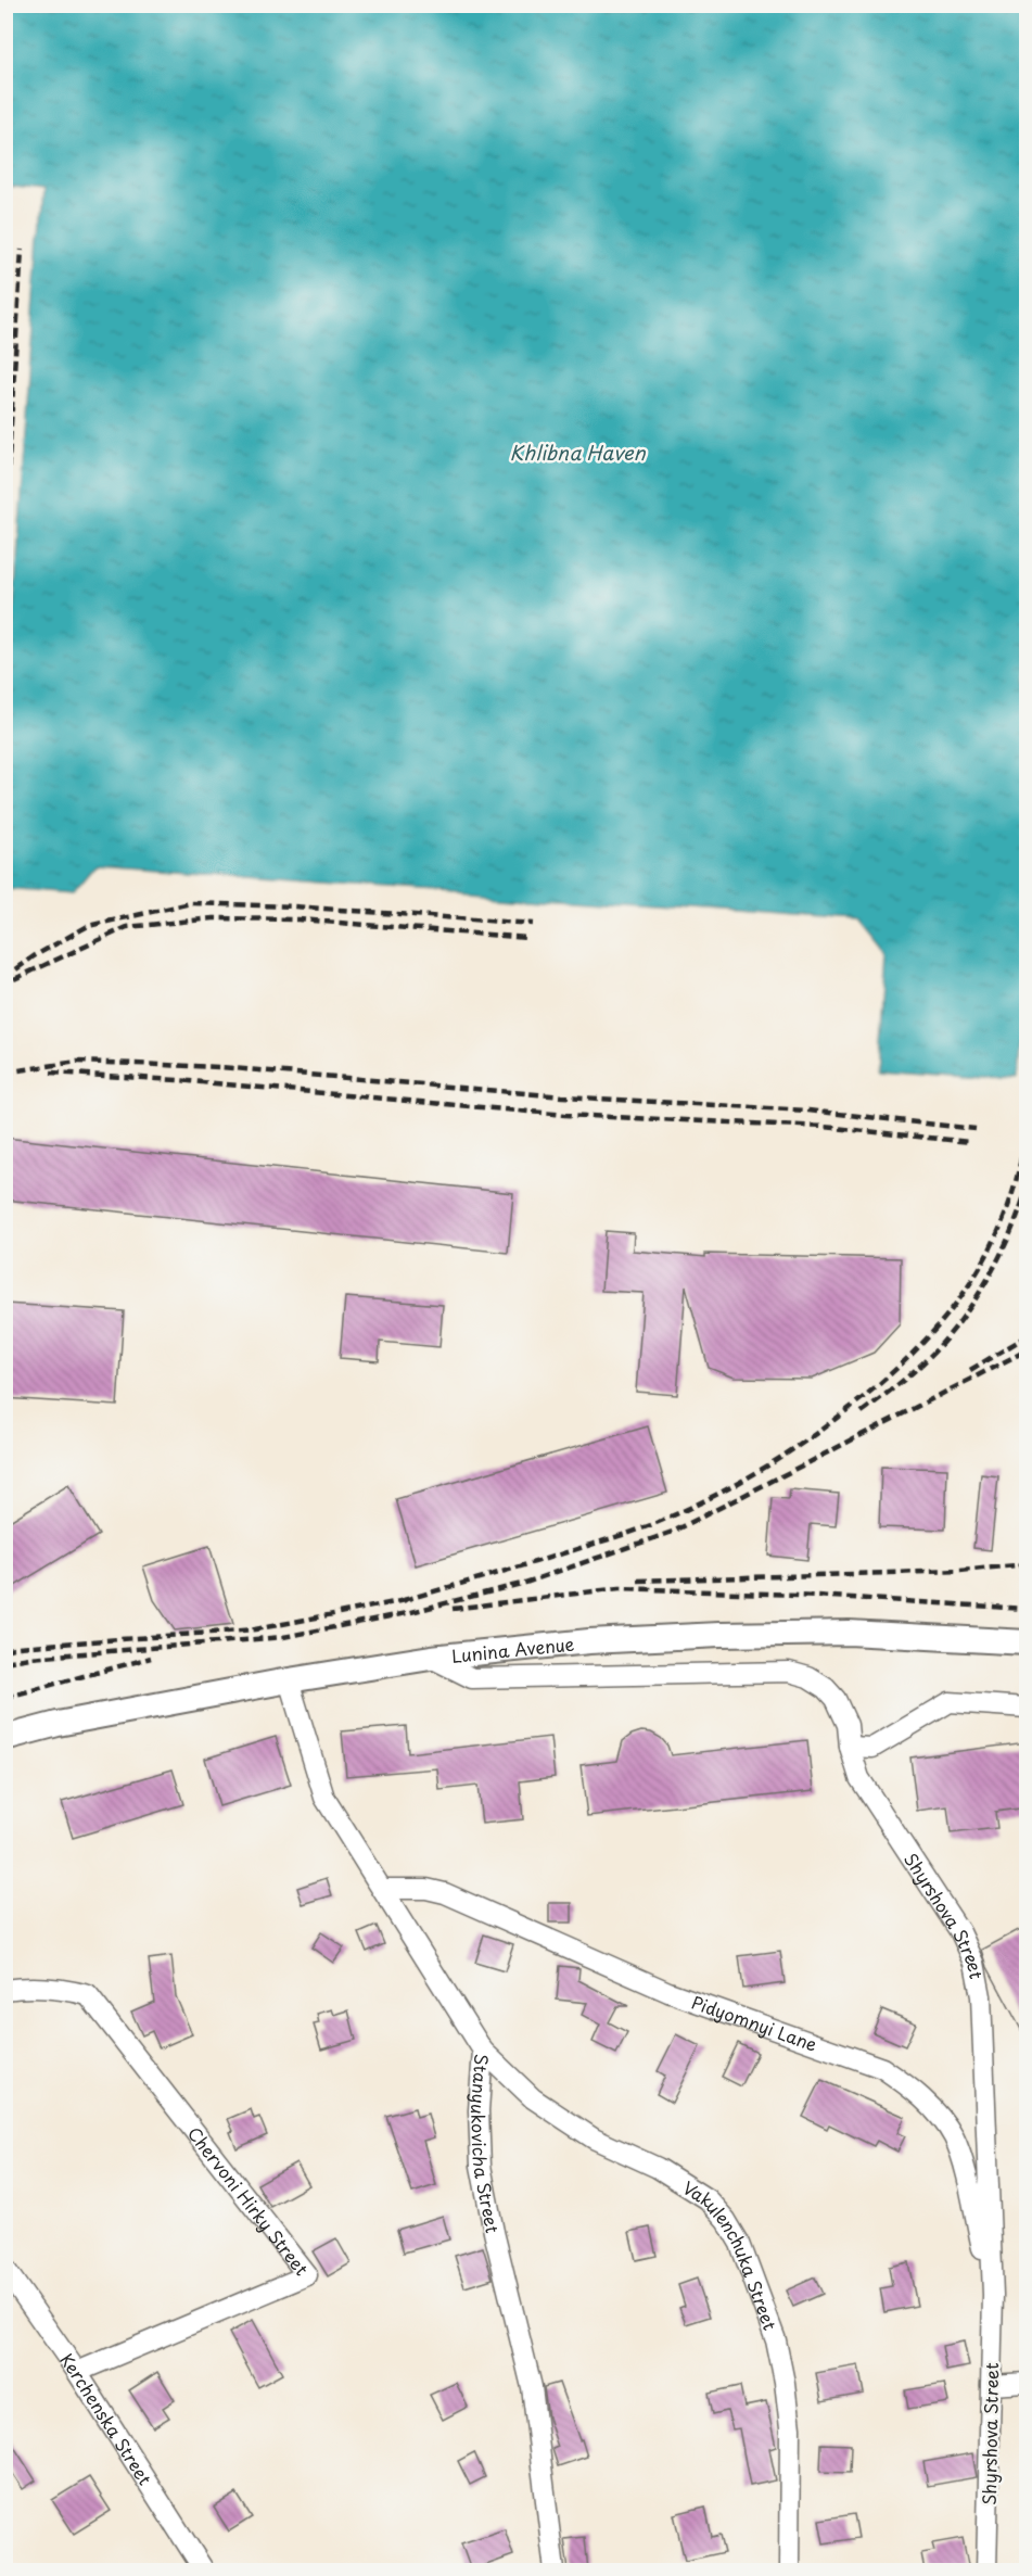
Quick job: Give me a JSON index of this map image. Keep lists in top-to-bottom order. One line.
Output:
{"streets":{"street":["Lunina Avenue","Shyrshova Street","Pidyomnyi Lane","Stanyukovicha Street","Chervoni Hirky Street","Vakulenchuka Street","Kerchenska Street"]},"crossings":[["Lunina Avenue","Shyrshova Street"],["Lunina Avenue","Stanyukovicha Street"],["Shyrshova Street","Pidyomnyi Lane"],["Pidyomnyi Lane","Stanyukovicha Street"],["Stanyukovicha Street","Vakulenchuka Street"],["Chervoni Hirky Street","Kerchenska Street"]],"water":["Khlibna Haven"]}
